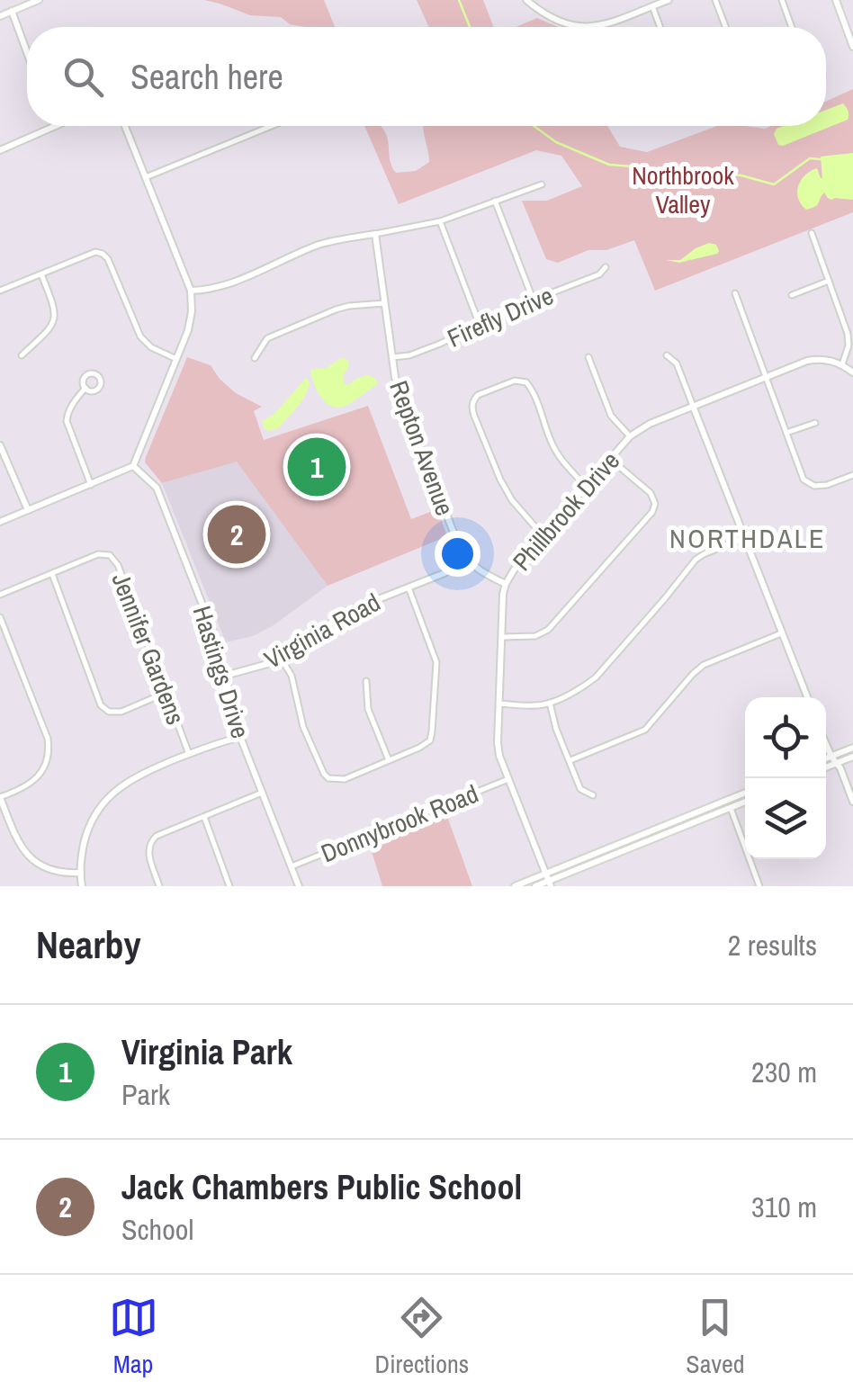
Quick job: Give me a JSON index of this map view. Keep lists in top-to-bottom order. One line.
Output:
{"streets":{"street":["Firefly Drive","Repton Avenue","Phillbrook Drive","Virginia Road","Jennifer Gardens","Hastings Drive","Donnybrook Road"]},"crossings":[["Firefly Drive","Repton Avenue"],["Repton Avenue","Virginia Road"],["Phillbrook Drive","Donnybrook Road"],["Virginia Road","Hastings Drive"],["Hastings Drive","Donnybrook Road"]],"districts":["NORTHDALE"],"parks":["Northbrook Valley"],"page":{"search":"Search here","pins":["1","2"],"heading":["Nearby","2 results"],"list":[{"mark":"1","name":"Virginia Park","note":"Park","value":"230 m"},{"mark":"2","name":"Jack Chambers Public School","note":"School","value":"310 m"}],"nav":["Map","Directions","Saved"]}}
